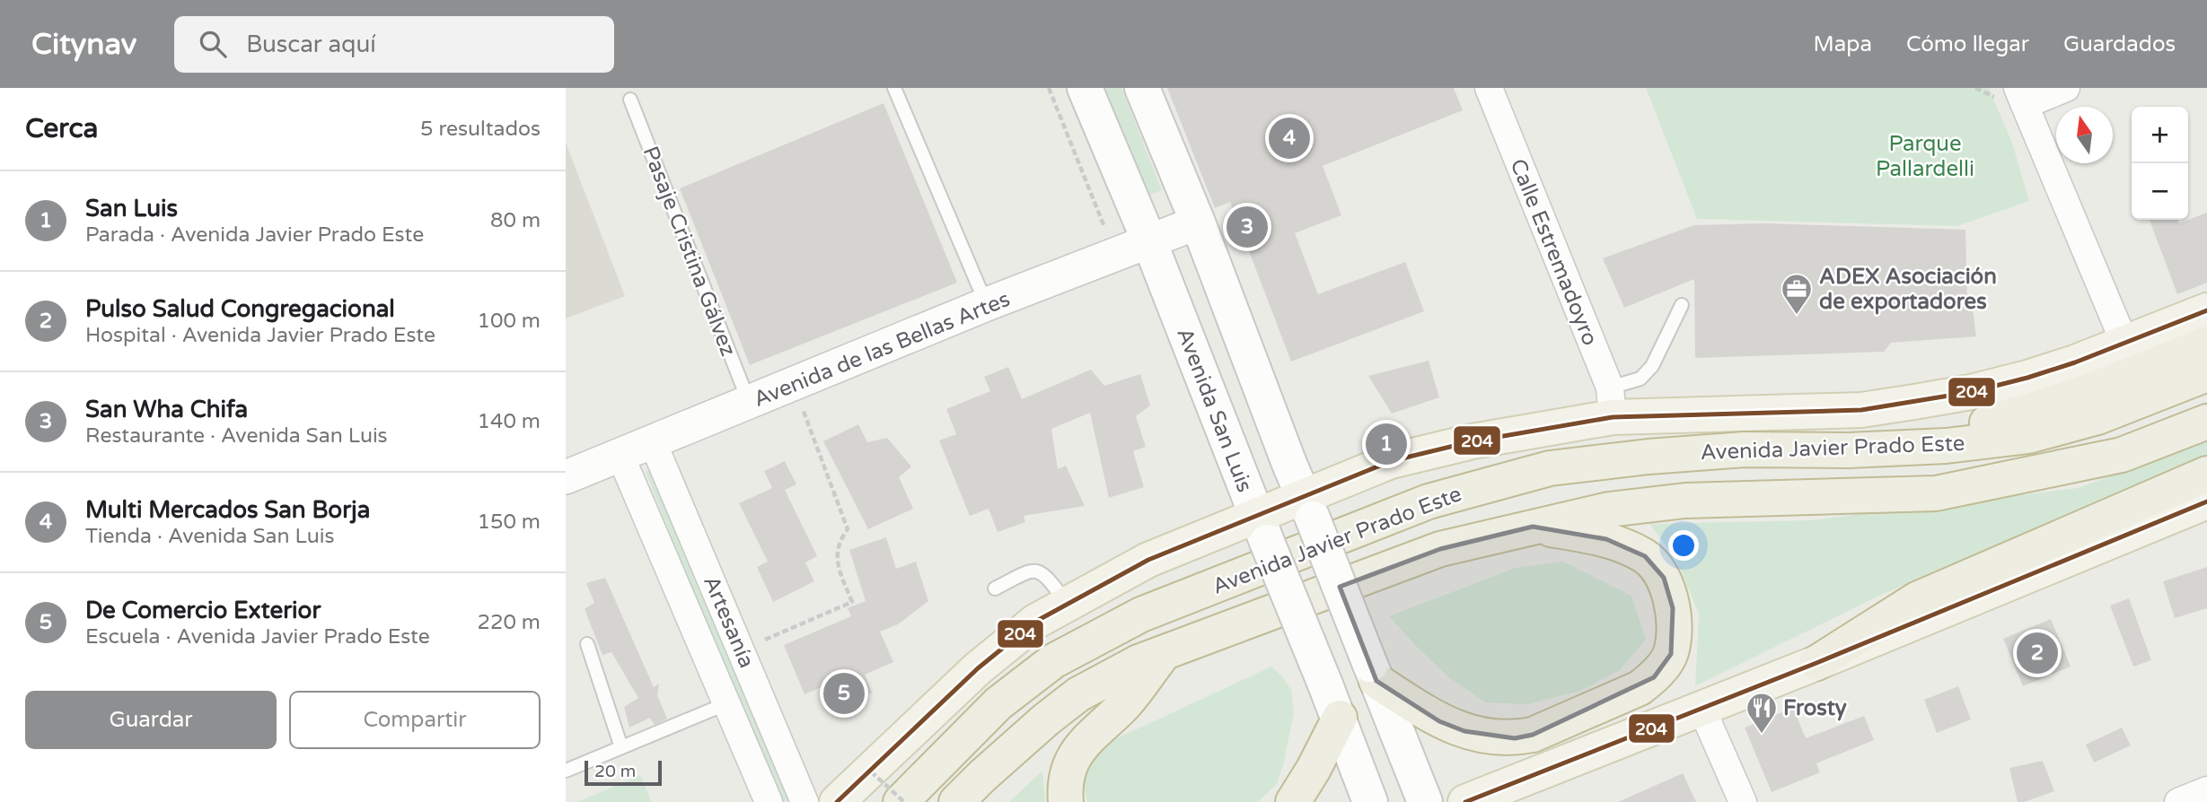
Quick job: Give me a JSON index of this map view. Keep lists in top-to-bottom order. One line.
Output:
{"streets":{"highway":["Avenida Javier Prado Este"],"main road":["Avenida San Luis"],"street":["Calle Estremadoyro","Avenida de las Bellas Artes","Artesanía"],"lane":["Pasaje Cristina Gálvez"]},"crossings":[["Pasaje Cristina Gálvez","Avenida de las Bellas Artes"],["Calle Estremadoyro","Avenida Javier Prado Este"],["Avenida de las Bellas Artes","Avenida San Luis"],["Avenida de las Bellas Artes","Artesanía"],["Avenida San Luis","Avenida Javier Prado Este"]],"parks":["Parque Pallardelli"],"places":{"office":["ADEX Asociación de exportadores"],"restaurant":["Frosty"]},"lines":["transit line 204"],"scale_bar":"20 m","north":"top","page":{"header":"Citynav","search":"Buscar aquí","nav":["Mapa","Cómo llegar","Guardados"],"heading":["Cerca","5 resultados"],"map_buttons":["+","−"],"pins":["4","3","1","2","5"],"list":[{"mark":"1","name":"San Luis","note":"Parada · Avenida Javier Prado Este","value":"80 m"},{"mark":"2","name":"Pulso Salud Congregacional","note":"Hospital · Avenida Javier Prado Este","value":"100 m"},{"mark":"3","name":"San Wha Chifa","note":"Restaurante · Avenida San Luis","value":"140 m"},{"mark":"4","name":"Multi Mercados San Borja","note":"Tienda · Avenida San Luis","value":"150 m"},{"mark":"5","name":"De Comercio Exterior","note":"Escuela · Avenida Javier Prado Este","value":"220 m"}],"buttons":["Guardar","Compartir"],"scale":"20 m"}}
